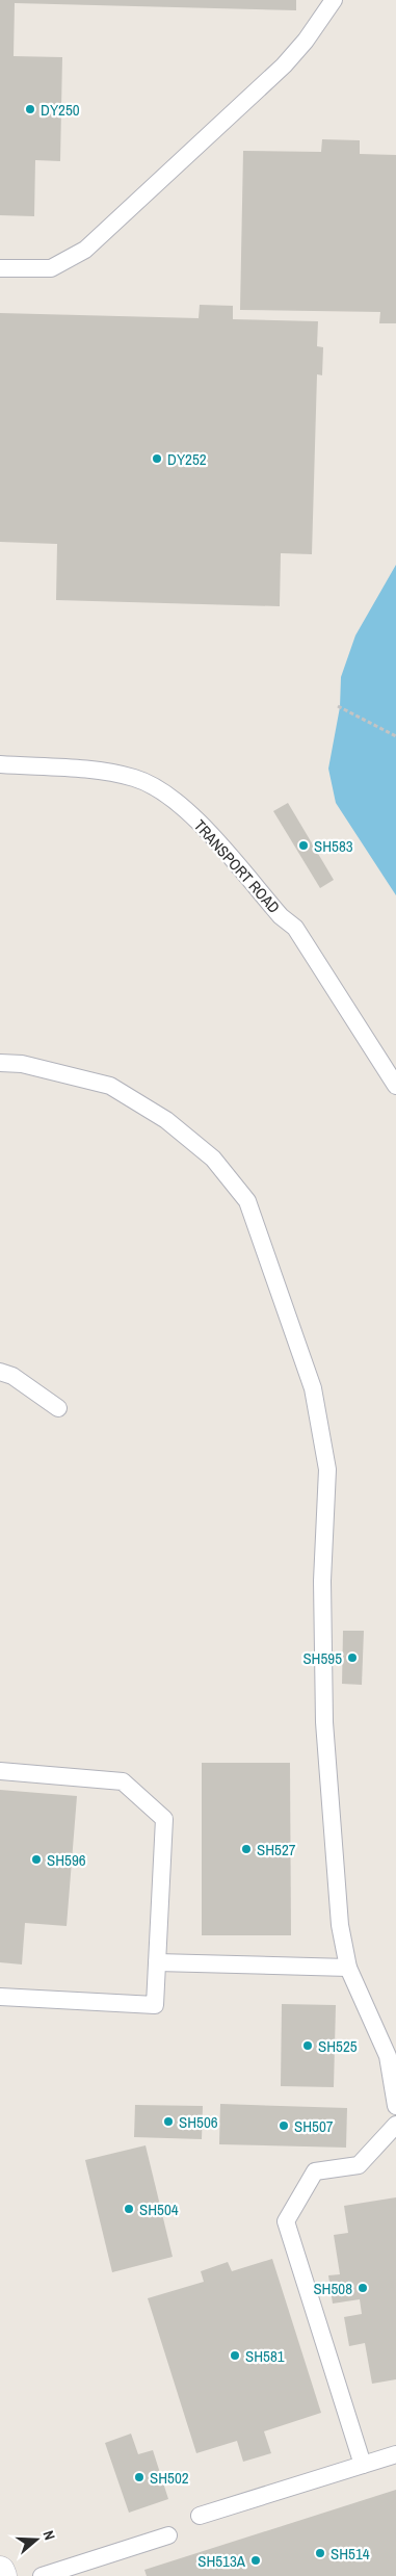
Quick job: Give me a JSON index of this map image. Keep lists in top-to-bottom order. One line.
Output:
{"streets":{"lane":["TRANSPORT ROAD"]},"places":["DY250","DY252","SH583","SH595","SH527","SH596","SH525","SH506","SH507","SH504","SH508","SH581","SH502","SH514","SH513A"],"north":"right"}
